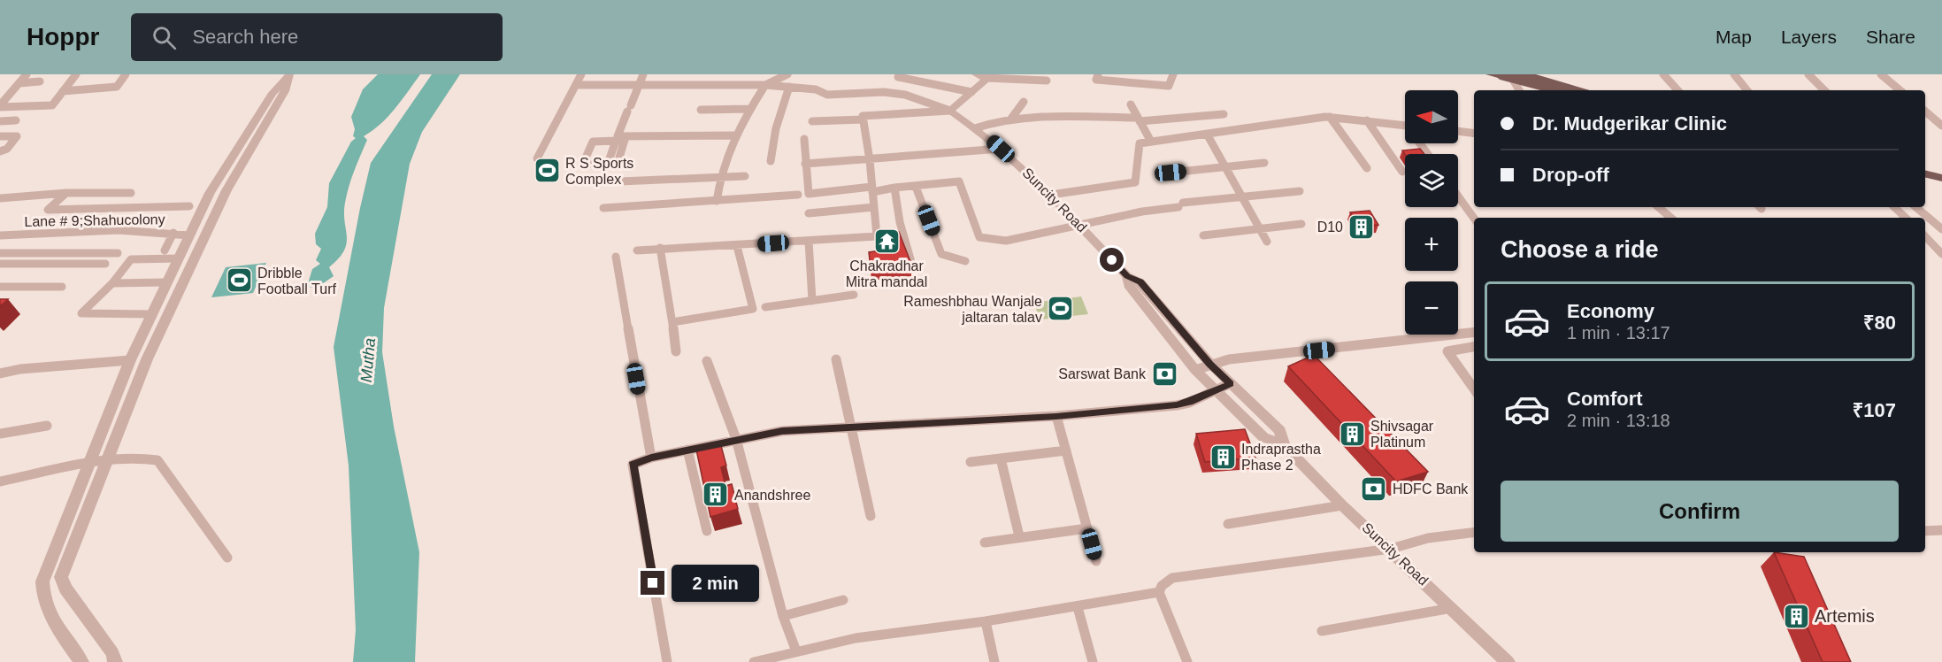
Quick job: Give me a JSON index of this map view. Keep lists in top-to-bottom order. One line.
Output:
{"streets":{"street":["Suncity Road","Lane # 9;Shahucolony"]},"water":["Mutha"],"places":{"sports":["R S Sports Complex","Dribble Football Turf","Rameshbhau Wanjale jaltaran talav"],"building":["D10","Shivsagar Platinum","Indraprastha Phase 2","Anandshree","Artemis"],"temple":["Chakradhar Mitra mandal"],"bank":["Sarswat Bank","HDFC Bank"]},"north":"left","page":{"header":"Hoppr","search":"Search here","nav":["Map","Layers","Share"],"map_buttons":["+","−"],"banner":["Dr. Mudgerikar Clinic","Drop-off"],"heading":"Choose a ride","list":[{"name":"Economy","note":"1 min · 13:17","value":"₹80"},{"name":"Comfort","note":"2 min · 13:18","value":"₹107"}],"buttons":"Confirm","bubble":"2 min"}}
